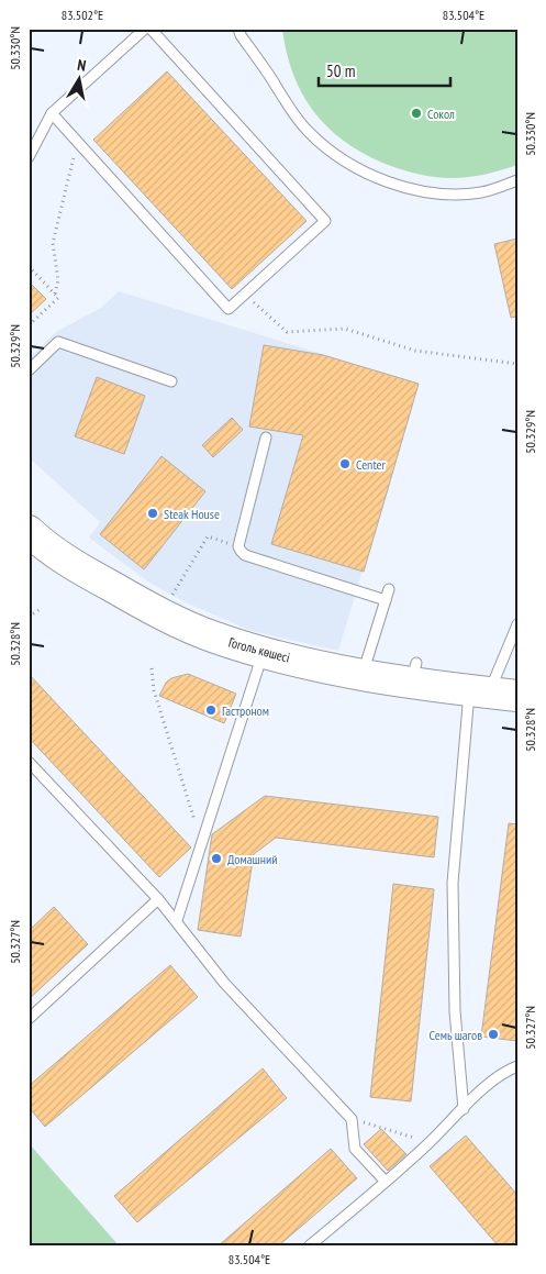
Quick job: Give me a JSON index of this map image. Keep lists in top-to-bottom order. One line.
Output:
{"streets":{"main road":["Гоголь көшесі"]},"places":["Сокол","Center","Steak House","Гастроном","Домашний","Семь шагов"],"scale_bar":"50 m","north":"top","coordinates":["83.502°E","83.504°E","50.330°N","50.329°N","50.328°N","50.327°N"]}
